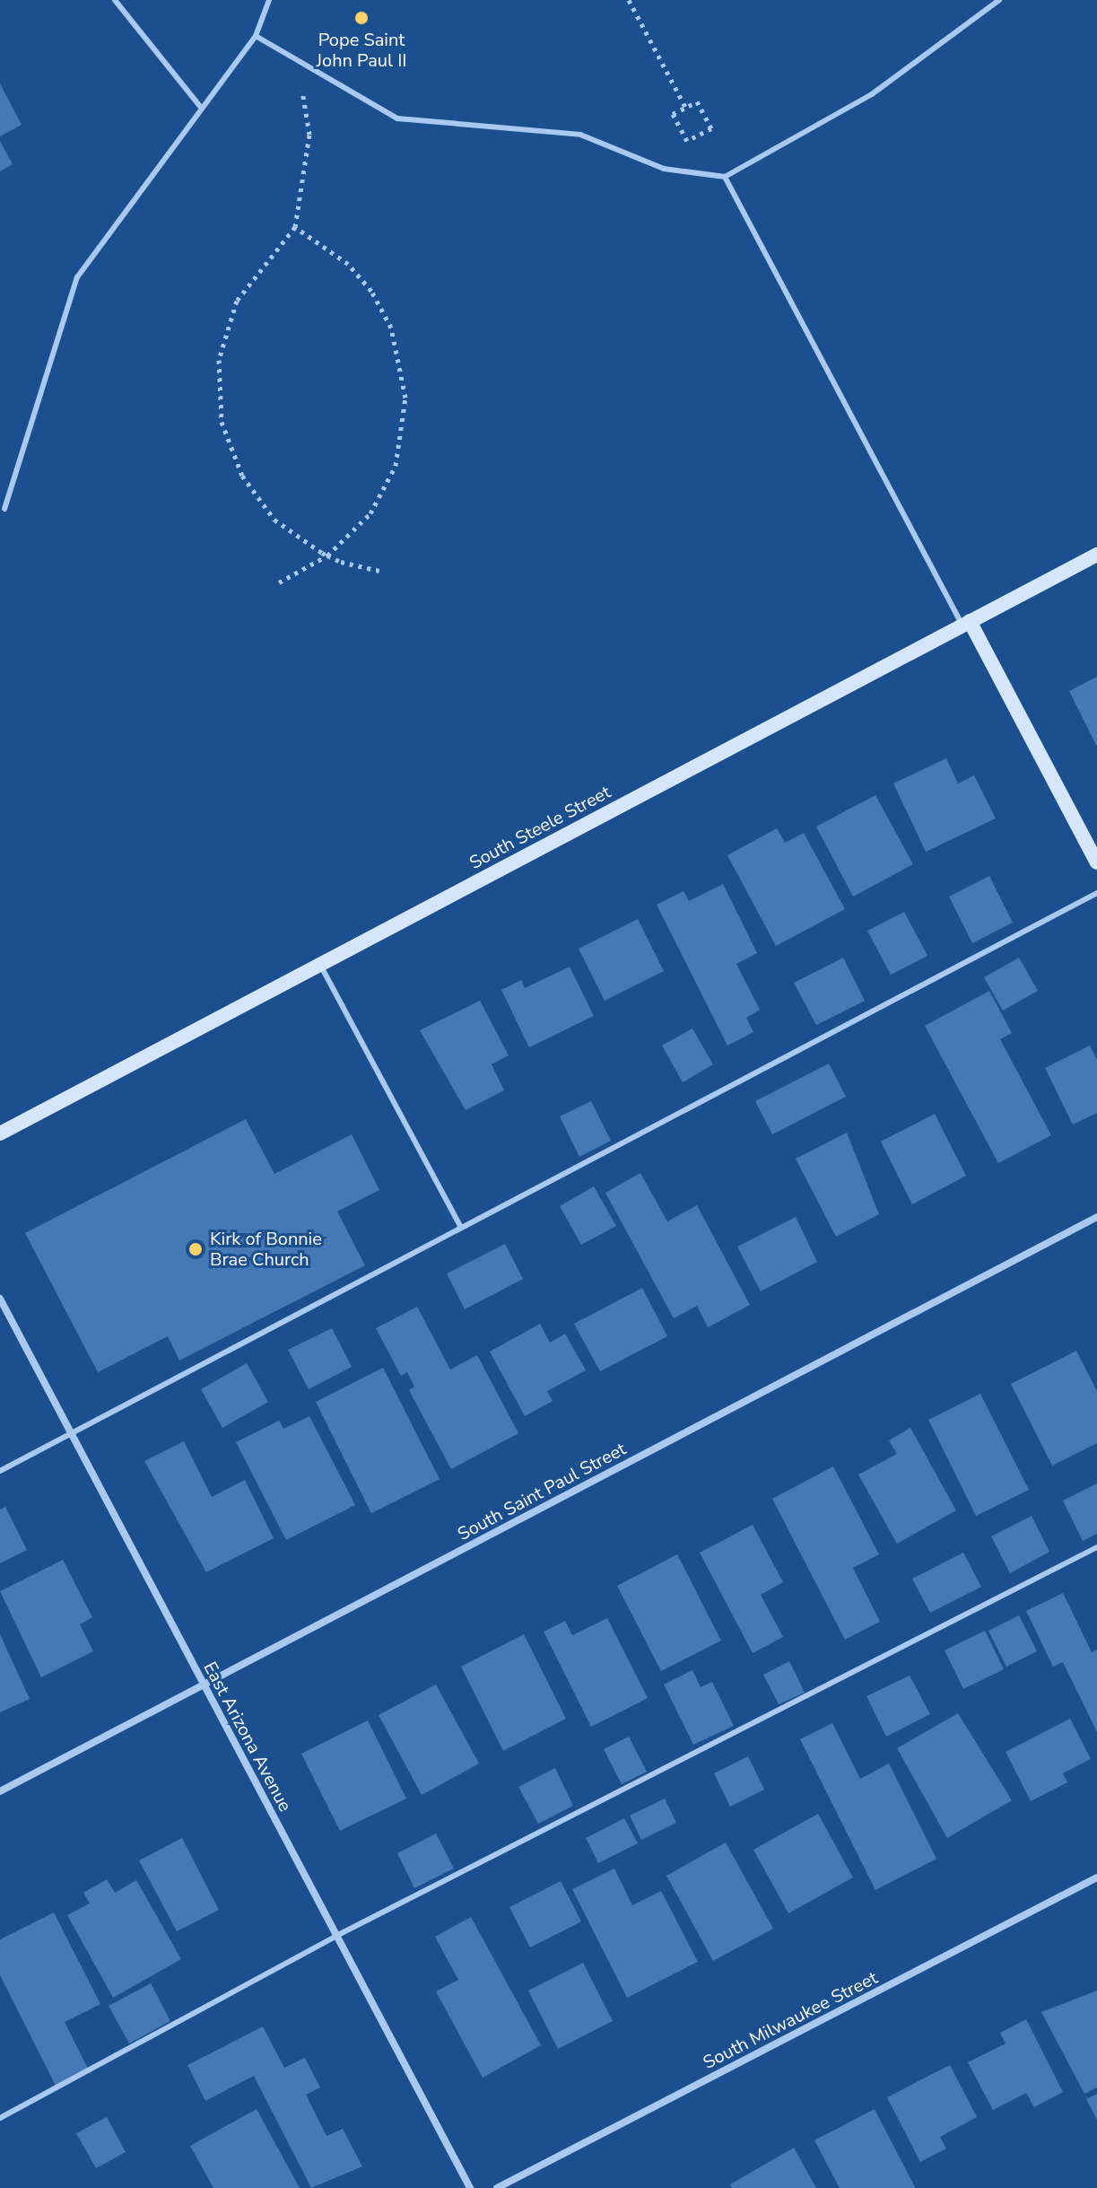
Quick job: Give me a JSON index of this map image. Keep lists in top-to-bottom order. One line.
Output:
{"streets":{"street":["South Steele Street","South Saint Paul Street","East Arizona Avenue","South Milwaukee Street"]},"crossings":[["South Saint Paul Street","East Arizona Avenue"]],"places":["Pope Saint John Paul II","Kirk of Bonnie Brae Church"]}
